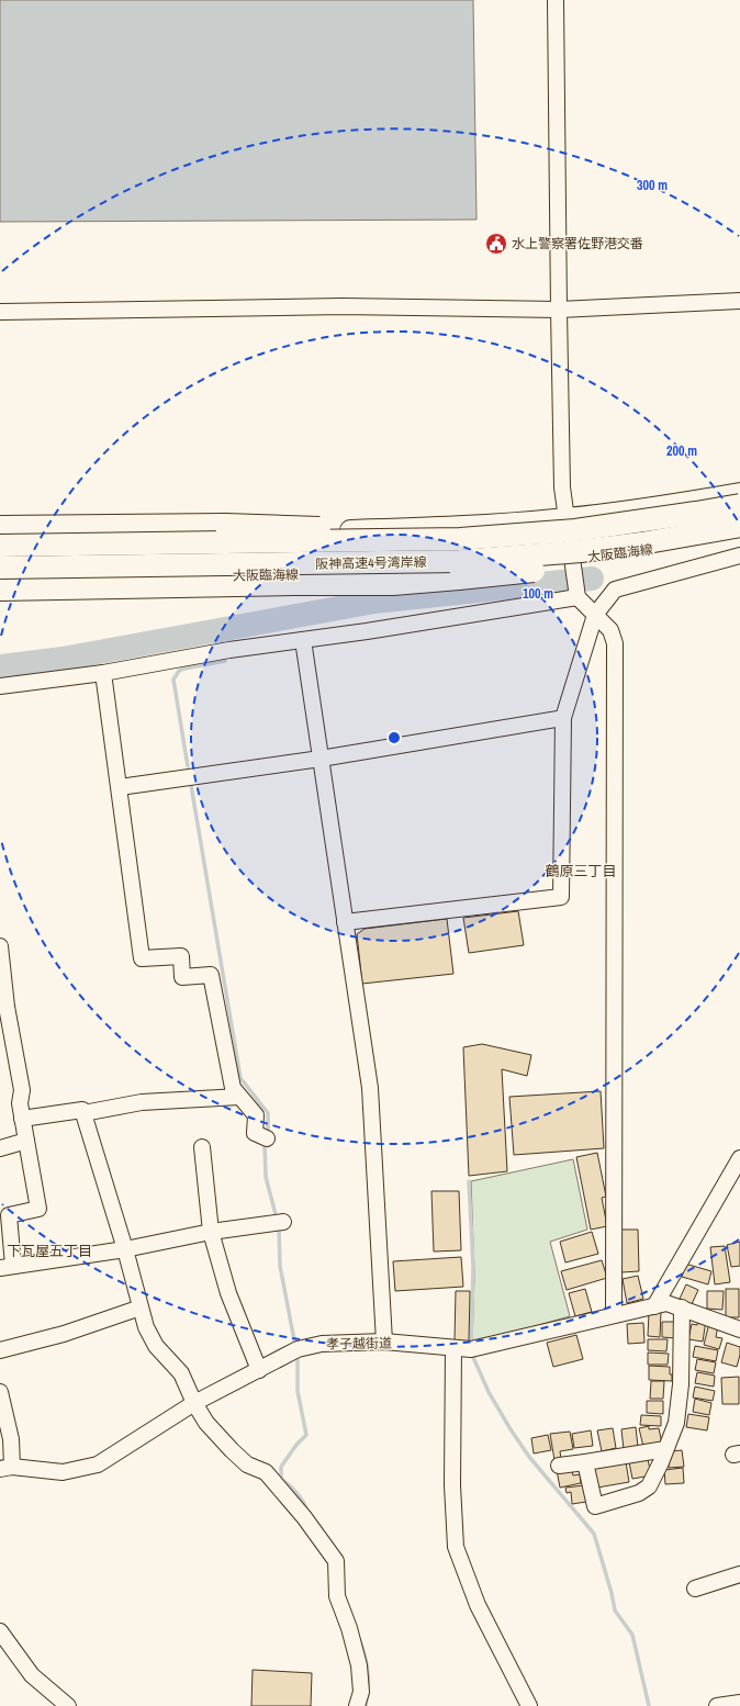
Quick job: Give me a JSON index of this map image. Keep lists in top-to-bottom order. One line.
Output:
{"streets":{"highway":["阪神高速4号湾岸線"],"main road":["大阪臨海線"],"street":["孝子越街道"]},"districts":["鶴原三丁目","下瓦屋五丁目"],"places":{"public building":["水上警察署佐野港交番"]},"rings":["300 m","200 m","100 m"]}
